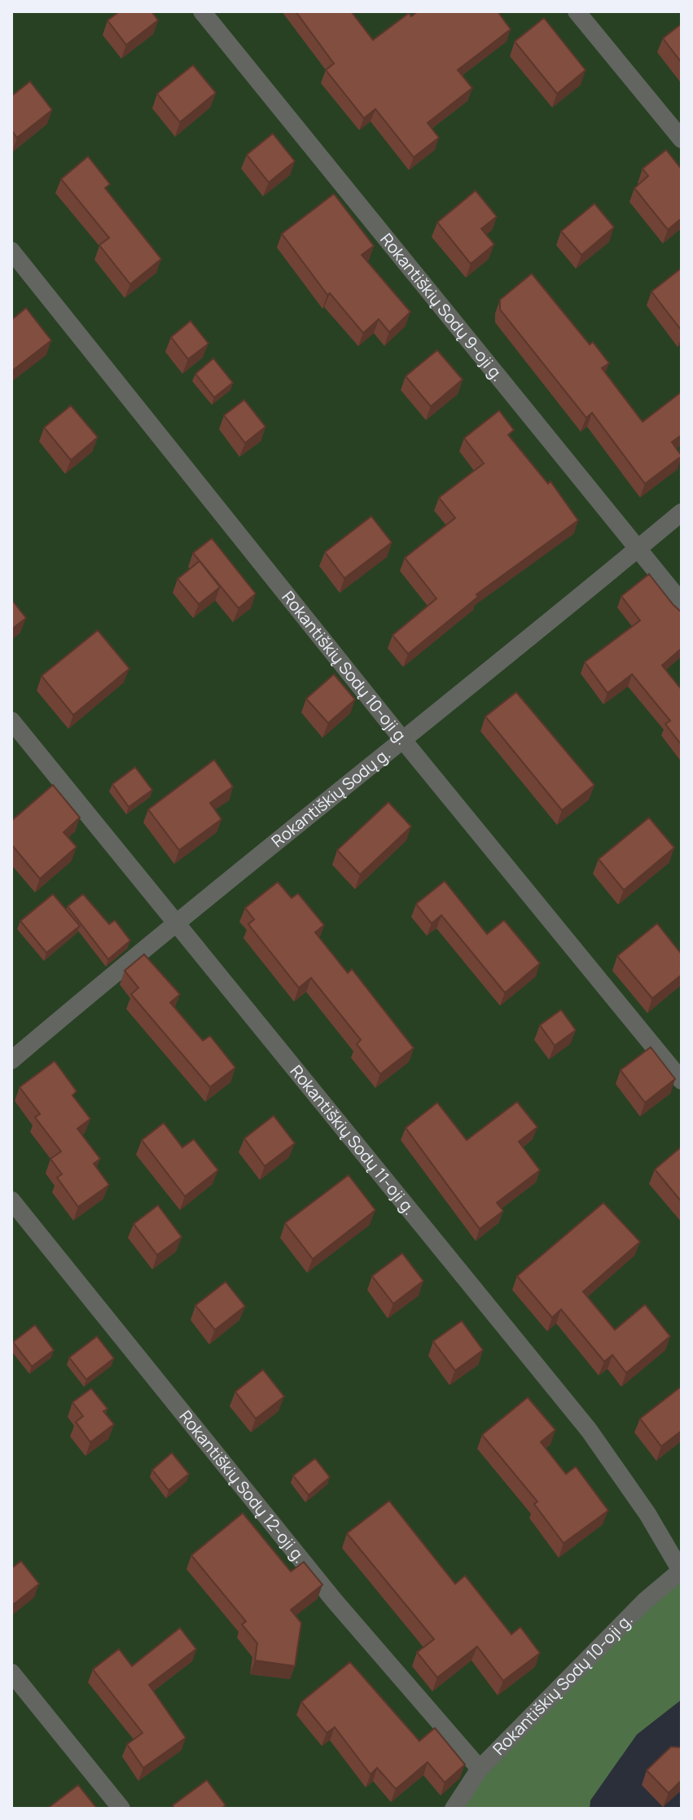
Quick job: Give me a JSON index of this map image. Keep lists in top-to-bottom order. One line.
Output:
{"streets":{"street":["Rokantiškių Sodų 9-oji g.","Rokantiškių Sodų 10-oji g.","Rokantiškių Sodų g.","Rokantiškių Sodų 11-oji g.","Rokantiškių Sodų 12-oji g."]},"crossings":[["Rokantiškių Sodų 9-oji g.","Rokantiškių Sodų g."],["Rokantiškių Sodų 10-oji g.","Rokantiškių Sodų g."],["Rokantiškių Sodų 10-oji g.","Rokantiškių Sodų 11-oji g."],["Rokantiškių Sodų 10-oji g.","Rokantiškių Sodų 12-oji g."],["Rokantiškių Sodų g.","Rokantiškių Sodų 11-oji g."]]}
